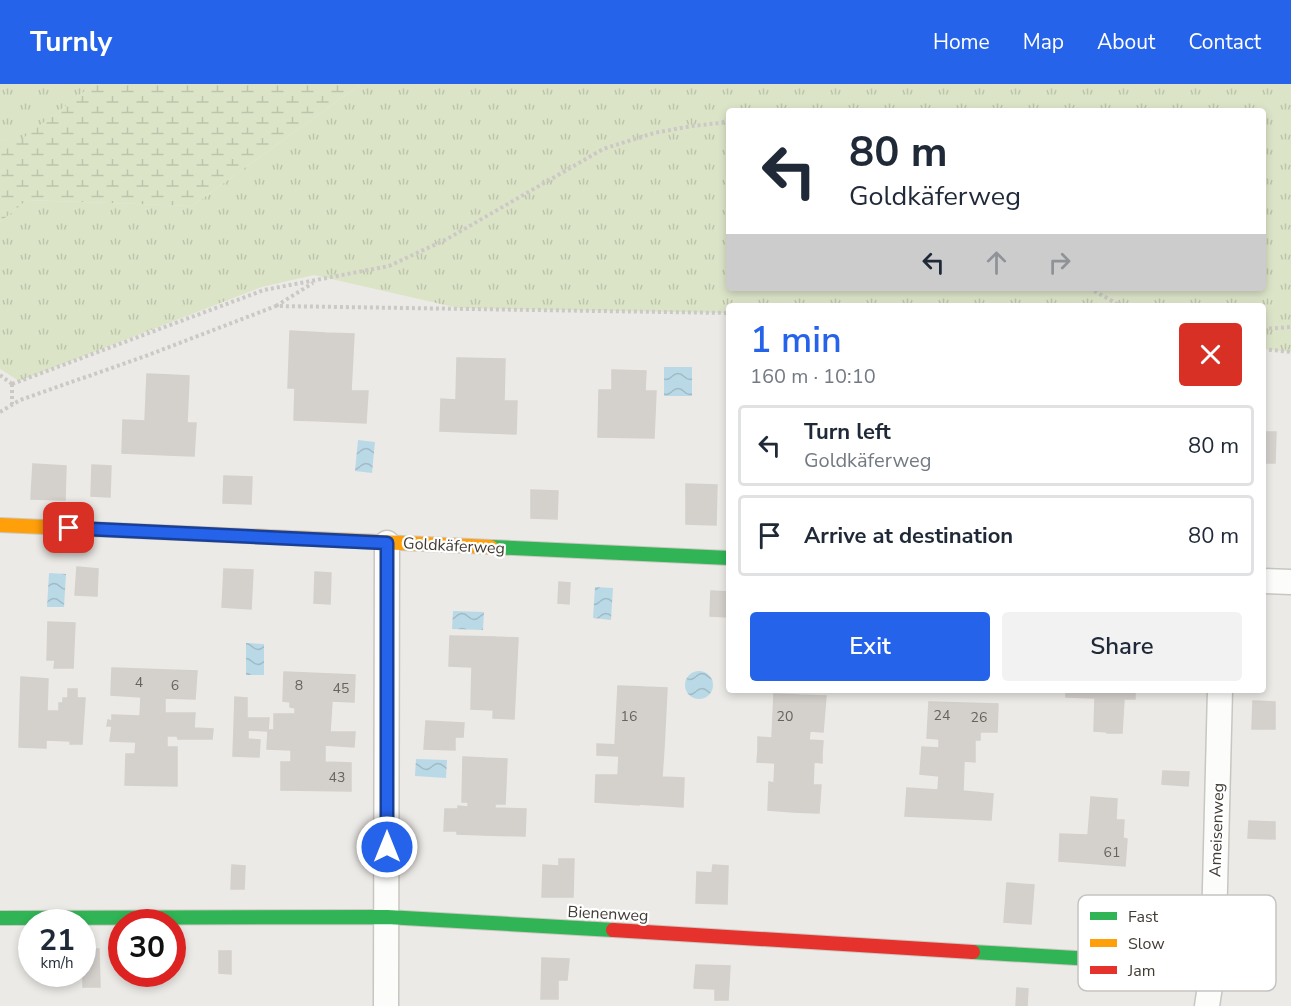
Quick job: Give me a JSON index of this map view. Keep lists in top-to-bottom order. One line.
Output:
{"streets":{"street":["Goldkäferweg","Ameisenweg","Bienenweg"]},"house_numbers":["4","6","8","45","24","16","20","26","43","61"],"legend":["Fast","Slow","Jam"],"page":{"header":"Turnly","nav":["Home","Map","About","Contact"],"turn":["80 m","Goldkäferweg"],"heading":["1 min","160 m · 10:10"],"list":[{"name":"Turn left","note":"Goldkäferweg","value":"80 m"},{"name":"Arrive at destination","value":"80 m"}],"buttons":["Exit","Share"],"speed":"21 km/h","limit":"30"}}
